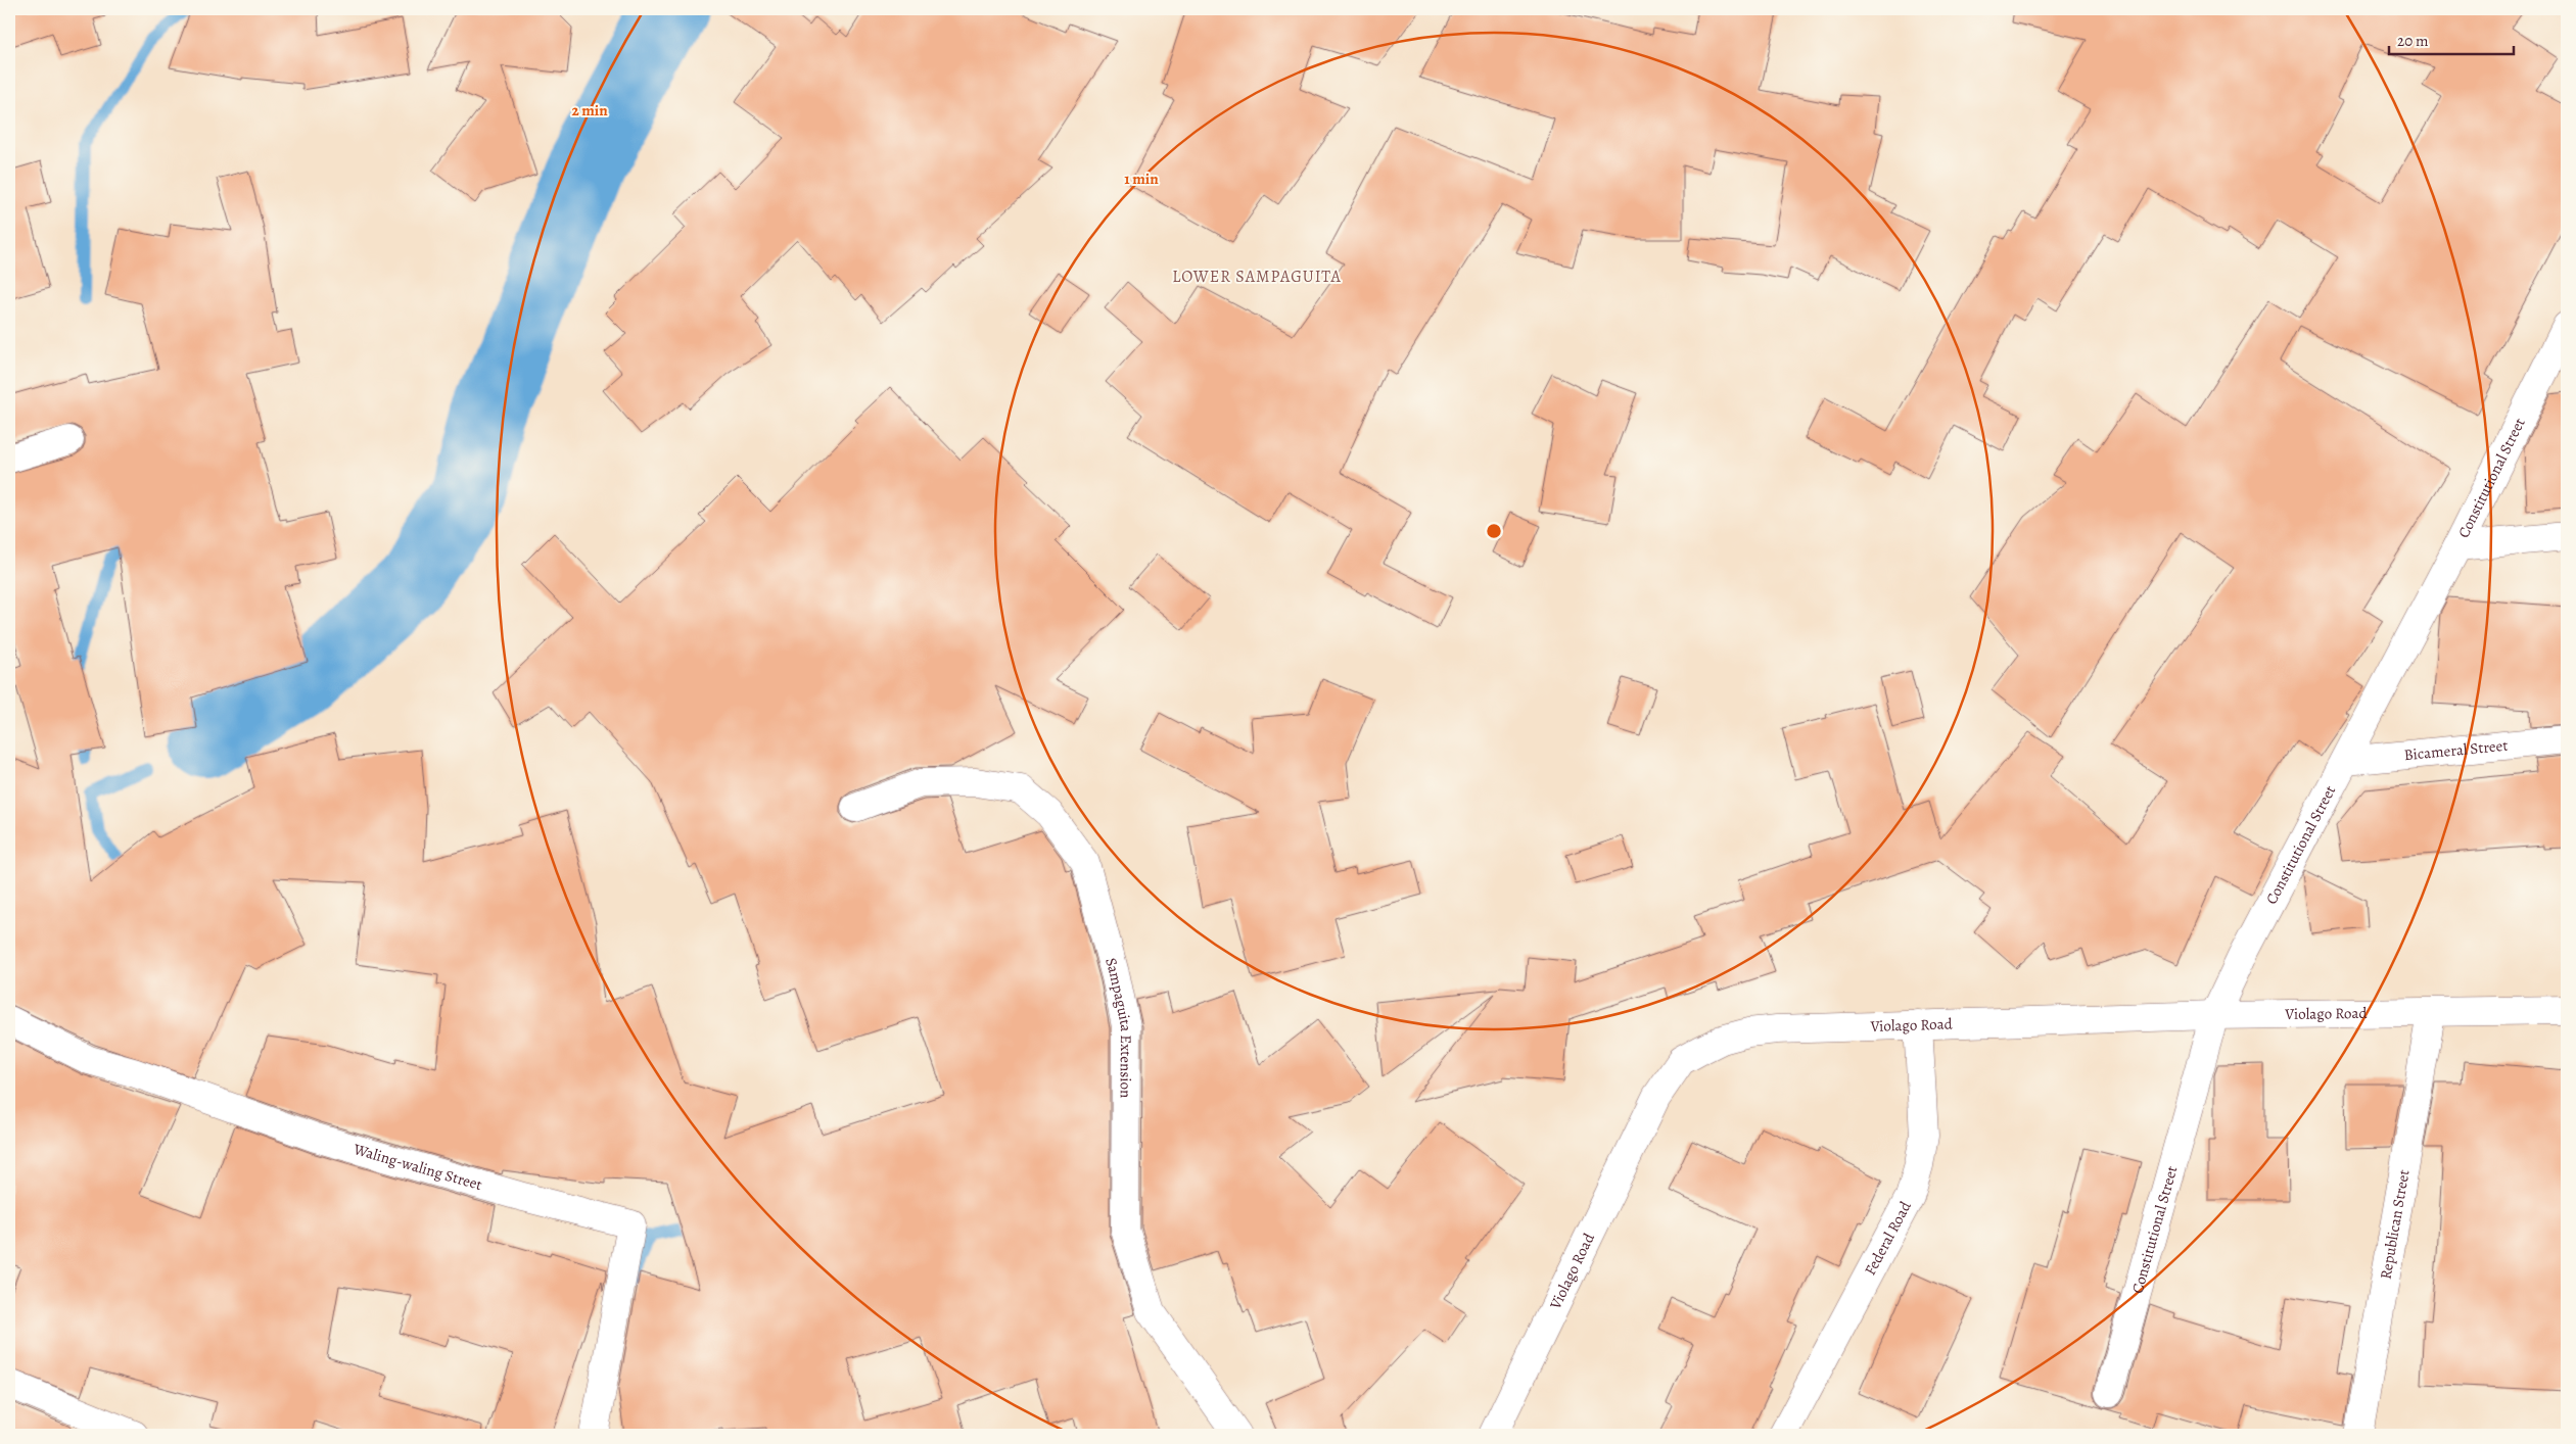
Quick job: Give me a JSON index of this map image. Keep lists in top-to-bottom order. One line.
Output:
{"streets":{"street":["Constitutional Street","Bicameral Street","Violago Road","Sampaguita Extension","Waling-waling Street","Republican Street","Federal Road"]},"crossings":[["Constitutional Street","Bicameral Street"],["Constitutional Street","Violago Road"],["Violago Road","Republican Street"],["Violago Road","Federal Road"]],"districts":["LOWER SAMPAGUITA"],"scale_bar":"20 m","rings":["2 min","1 min"]}
